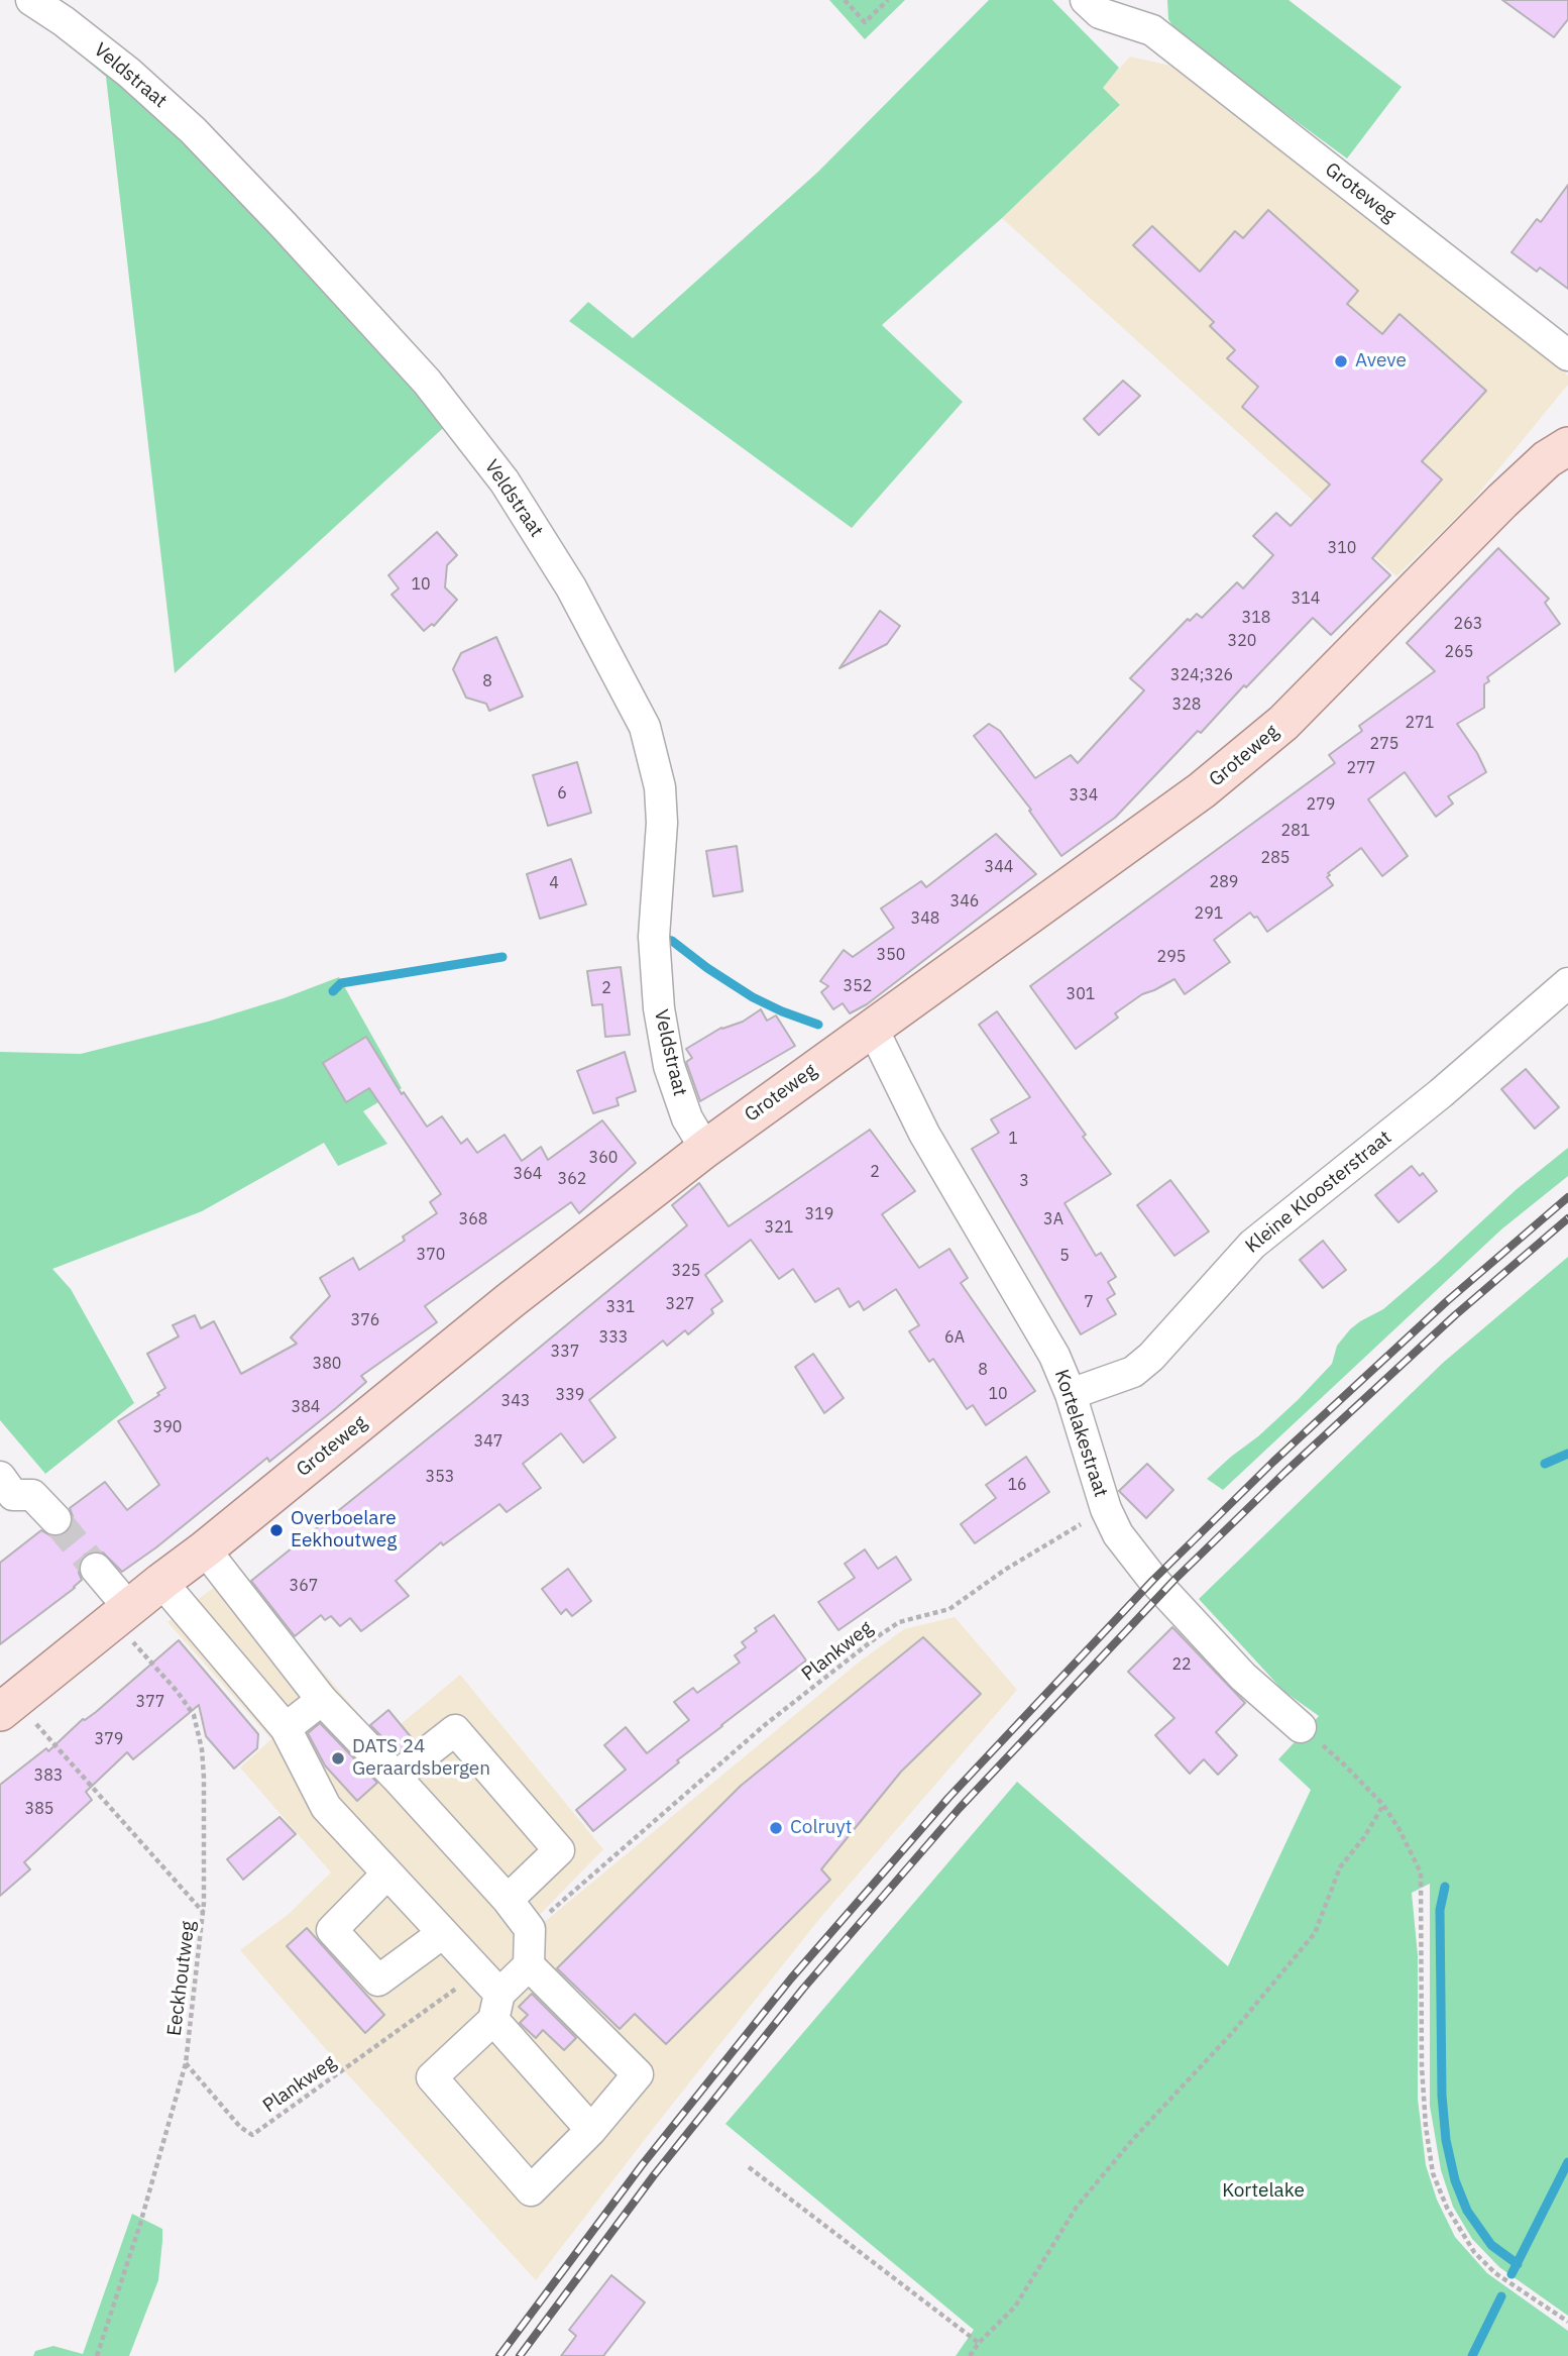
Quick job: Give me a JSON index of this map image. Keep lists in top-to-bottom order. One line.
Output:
{"streets":{"main road":["Groteweg"],"street":["Veldstraat","Kleine Kloosterstraat","Kortelakestraat"],"path":["Plankweg","Eeckhoutweg"]},"crossings":[["Veldstraat","Groteweg"],["Groteweg","Kortelakestraat"],["Groteweg","Eeckhoutweg"],["Kleine Kloosterstraat","Kortelakestraat"],["Kortelakestraat","Plankweg"],["Plankweg","Eeckhoutweg"]],"parks":["Kortelake"],"places":["Aveve","Overboelare Eekhoutweg","DATS 24 Geraardsbergen","Colruyt"],"house_numbers":["310","10","314","318","263","320","265","324;326","8","328","271","275","277","6","334","279","281","285","344","289","4","346","291","348","350","295","352","2","301","1","360","2","364","362","3","319","368","3A","321","370","5","325","7","327","331","376","333","6A","337","380","8","10","339","343","384","390","347","353","16","367","22","377","379","383","385"]}
